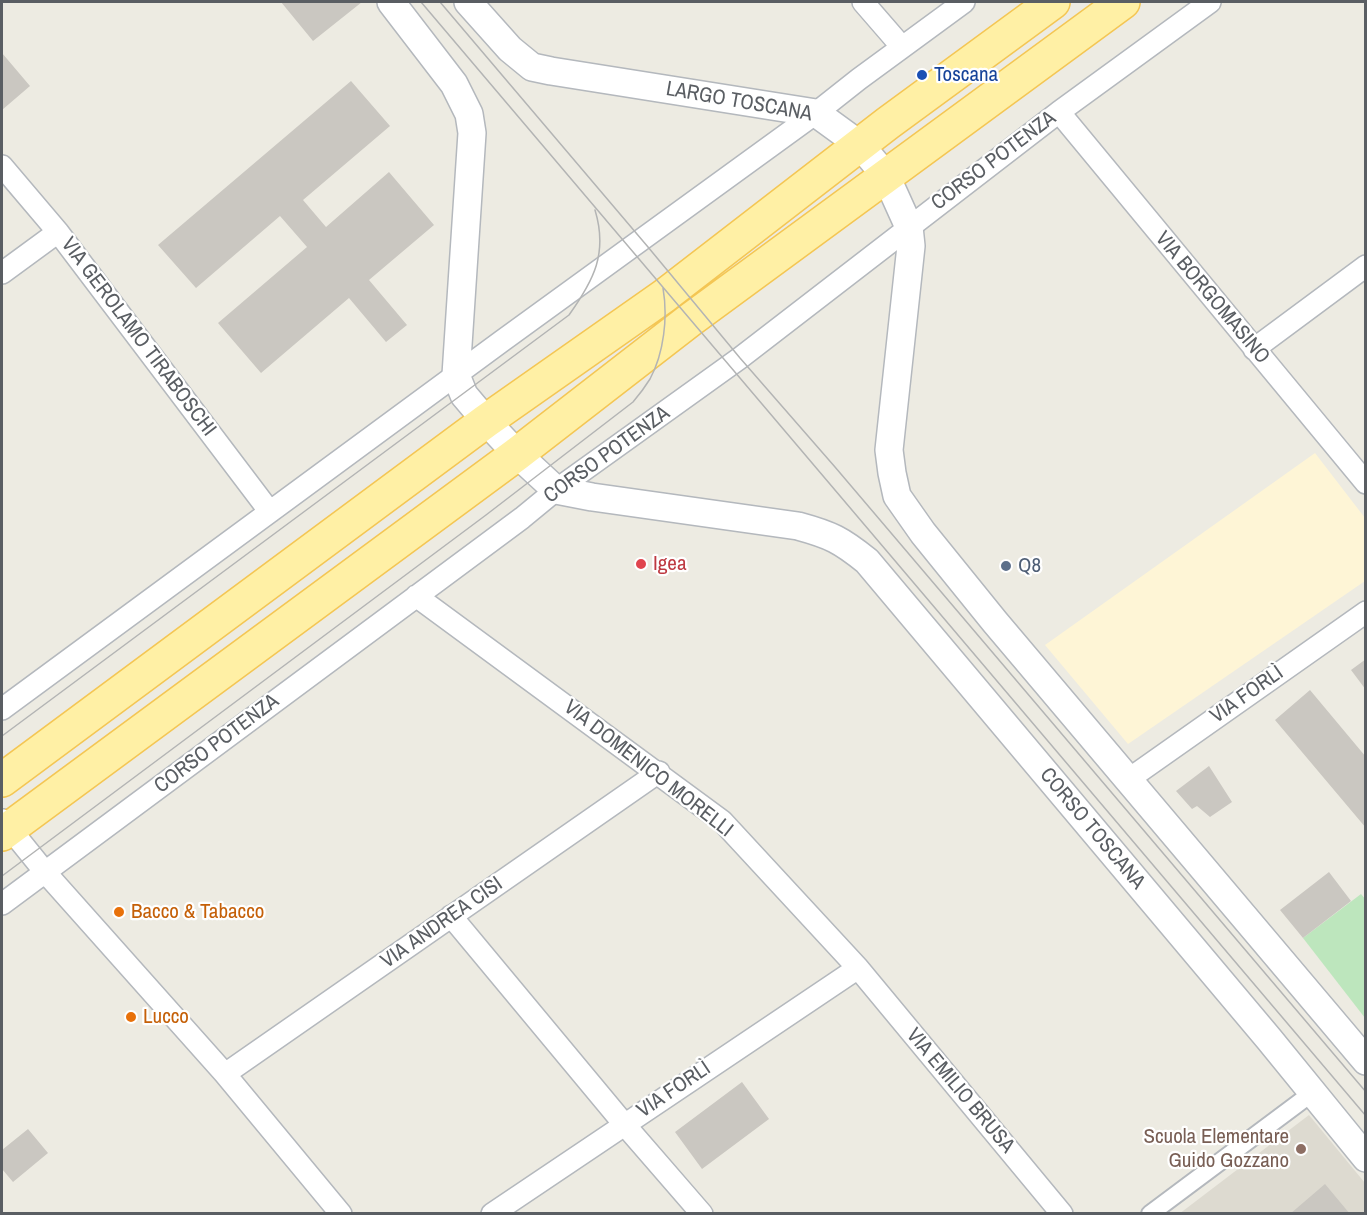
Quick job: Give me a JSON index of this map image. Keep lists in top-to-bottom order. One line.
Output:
{"streets":{"street":["LARGO TOSCANA","CORSO POTENZA","VIA BORGOMASINO","VIA GEROLAMO TIRABOSCHI","VIA FORLÌ","VIA DOMENICO MORELLI","CORSO TOSCANA","VIA ANDREA CISI","VIA EMILIO BRUSA"]},"crossings":[["LARGO TOSCANA","CORSO POTENZA"],["LARGO TOSCANA","VIA FORLÌ"],["CORSO POTENZA","VIA BORGOMASINO"],["CORSO POTENZA","VIA DOMENICO MORELLI"],["CORSO POTENZA","CORSO TOSCANA"],["VIA FORLÌ","VIA DOMENICO MORELLI"],["VIA FORLÌ","VIA EMILIO BRUSA"],["VIA DOMENICO MORELLI","VIA ANDREA CISI"],["VIA DOMENICO MORELLI","VIA EMILIO BRUSA"]],"places":["Toscana","Igea","Q8","Bacco & Tabacco","Lucco","Scuola Elementare Guido Gozzano"]}
